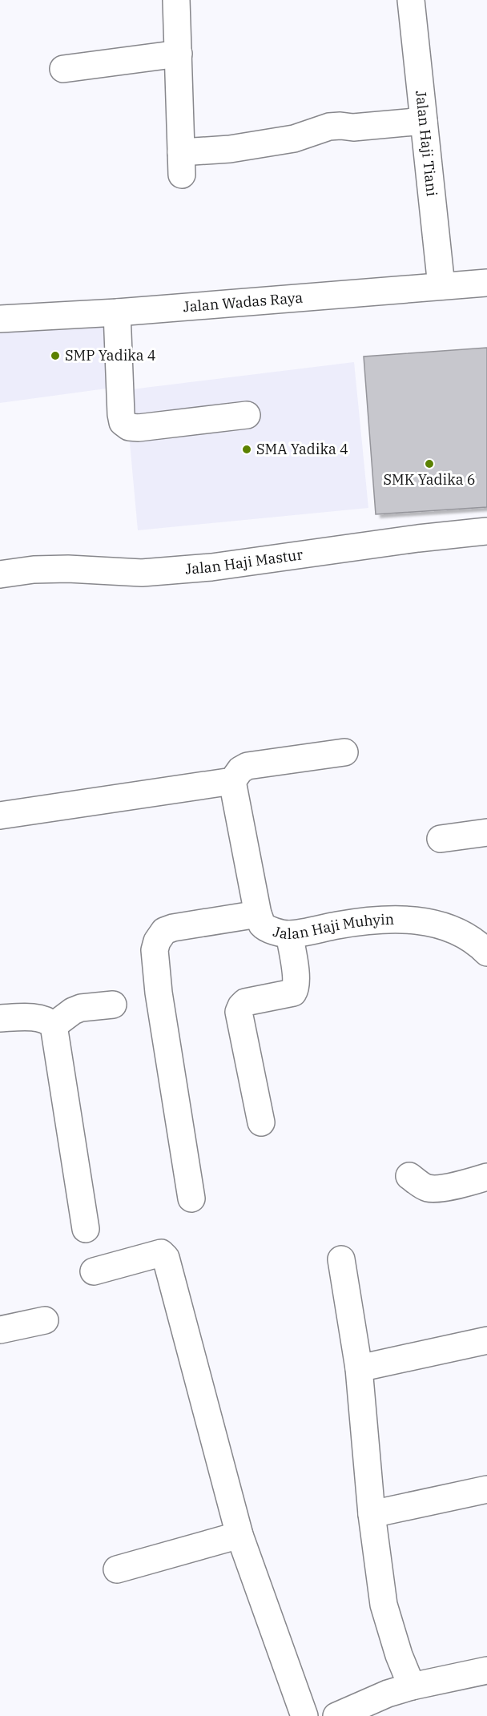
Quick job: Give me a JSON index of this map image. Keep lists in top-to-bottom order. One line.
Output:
{"streets":{"street":["Jalan Haji Tiani","Jalan Wadas Raya","Jalan Haji Mastur","Jalan Haji Muhyin"]},"crossings":[["Jalan Haji Tiani","Jalan Wadas Raya"]],"places":["SMP Yadika 4","SMA Yadika 4","SMK Yadika 6"]}
